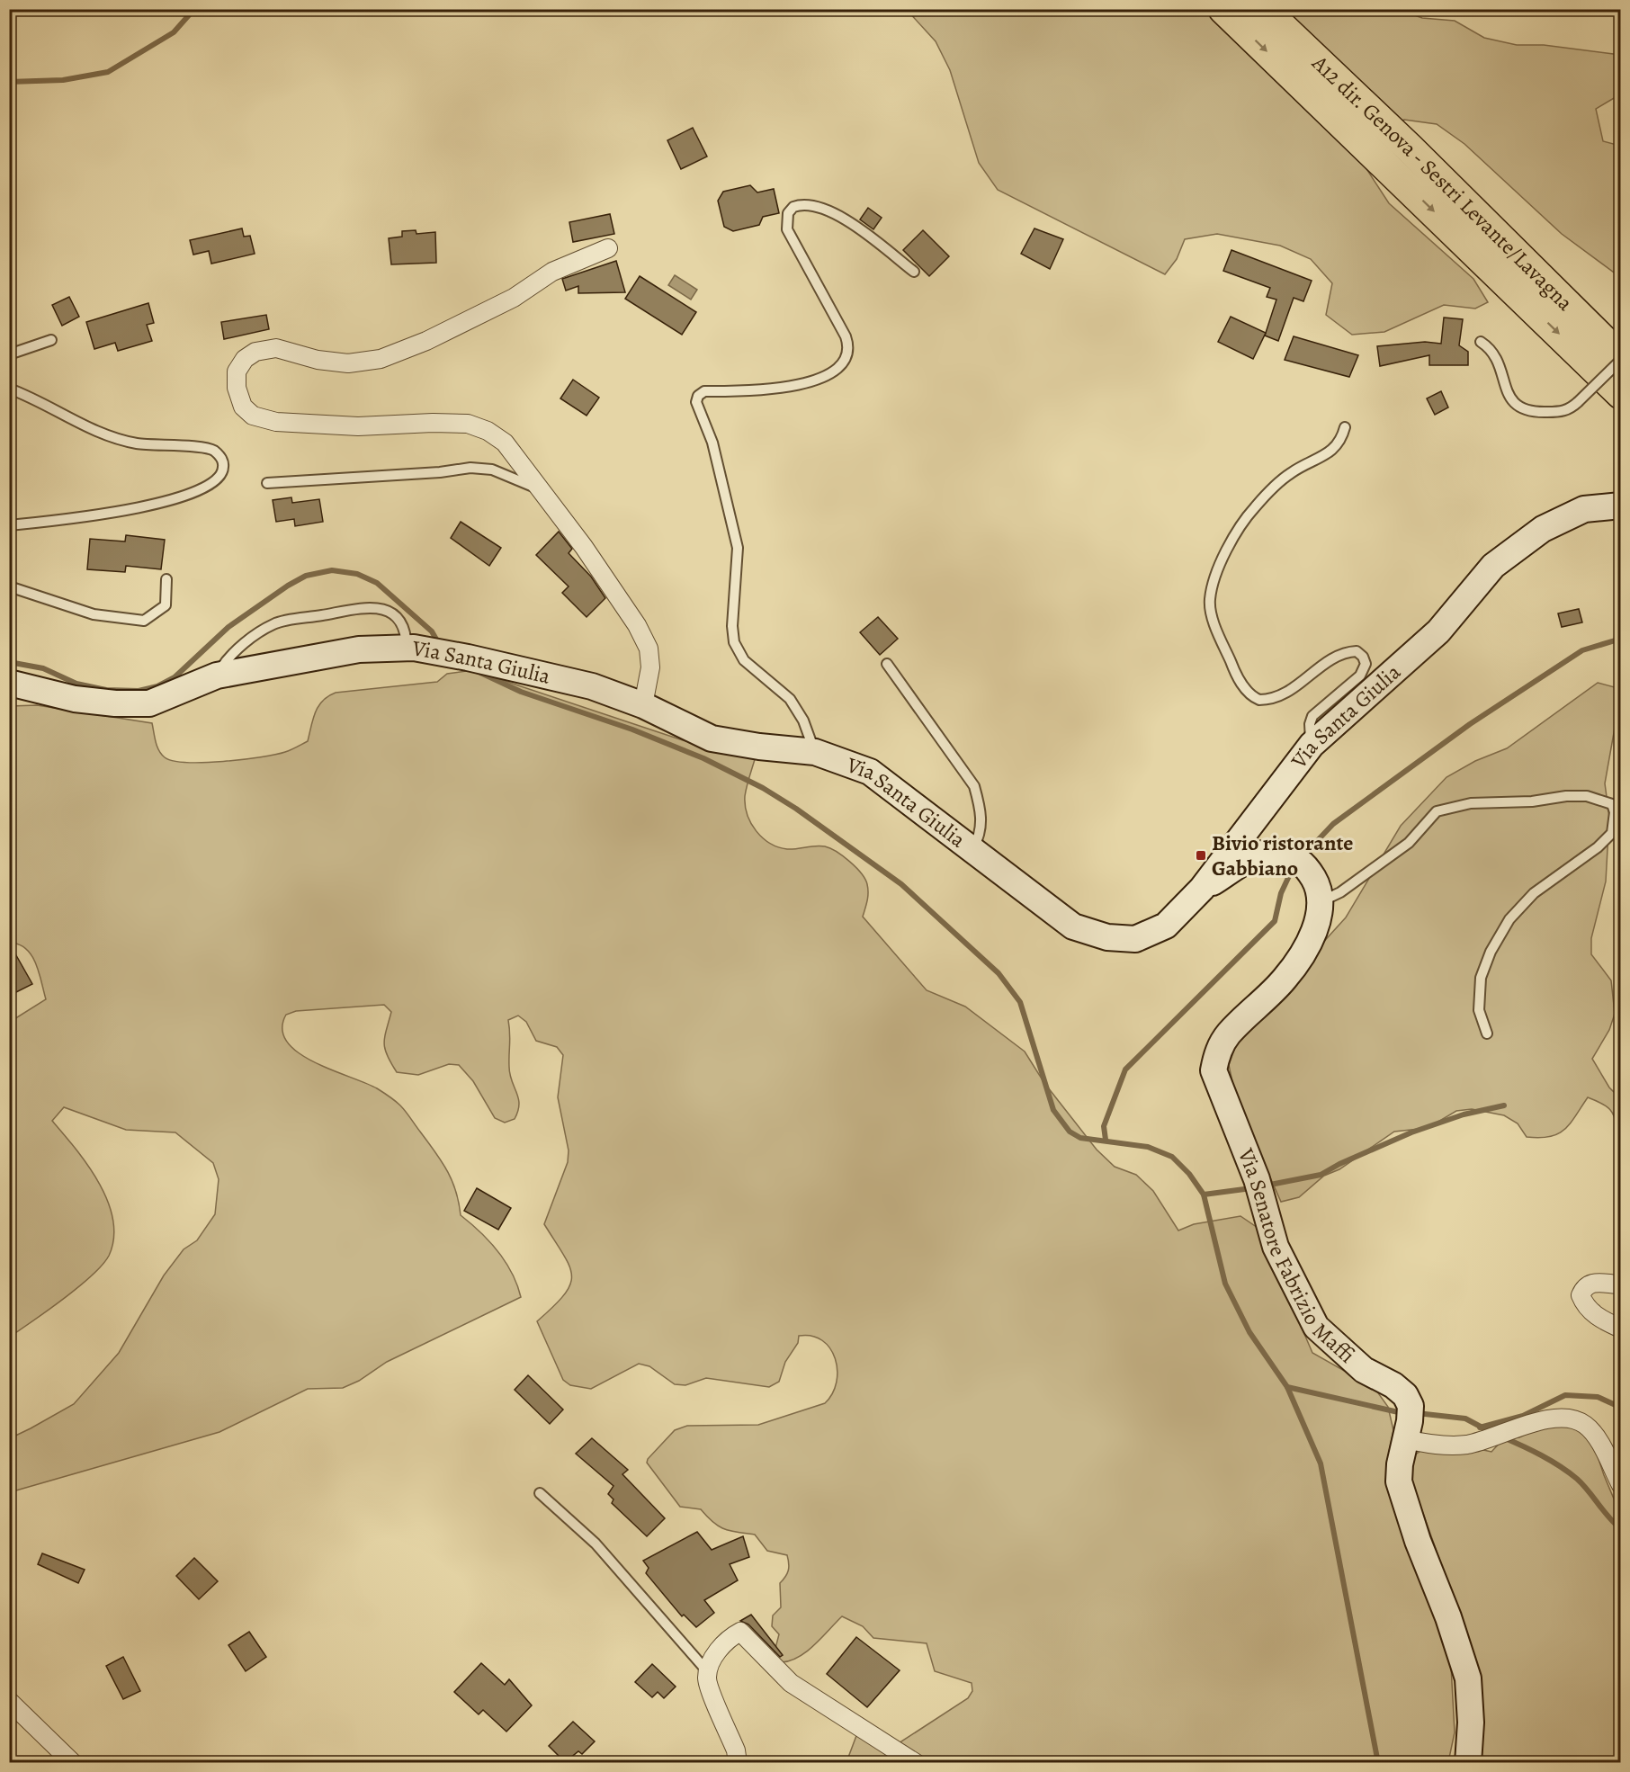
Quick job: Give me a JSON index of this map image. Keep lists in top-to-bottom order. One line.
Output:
{"streets":{"highway":["A12 dir. Genova - Sestri Levante/Lavagna"],"street":["Via Santa Giulia","Via Senatore Fabrizio Maffi"]},"crossings":[["Via Santa Giulia","Via Senatore Fabrizio Maffi"]],"places":{"transit":["Bivio ristorante Gabbiano"]}}
